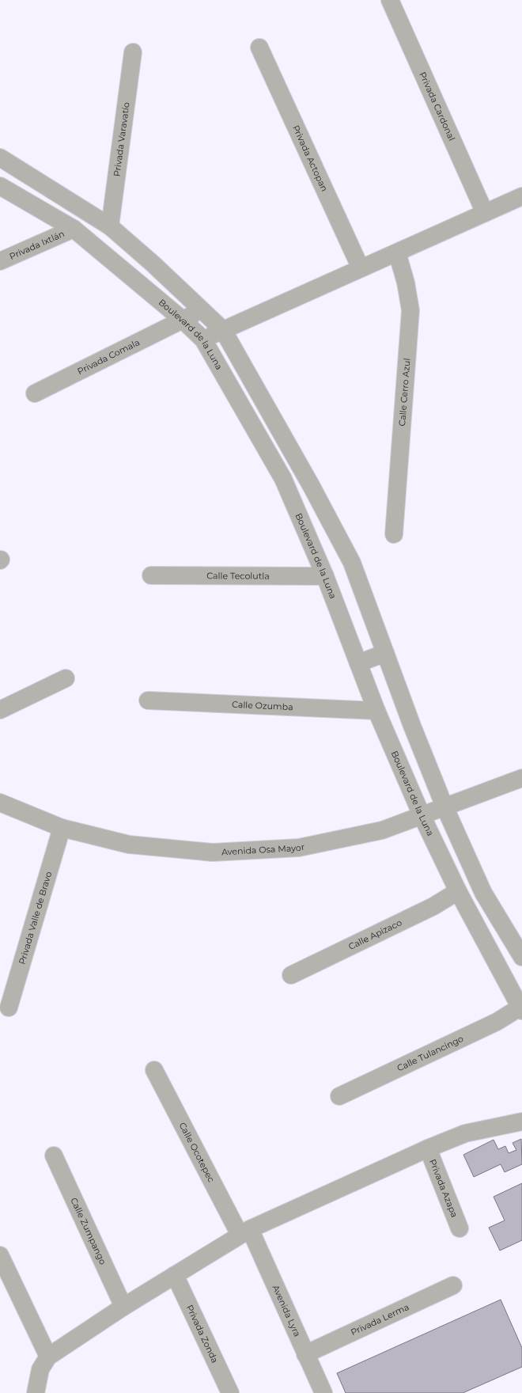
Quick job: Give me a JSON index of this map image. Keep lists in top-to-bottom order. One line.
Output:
{"streets":{"street":["Privada Cardonal","Privada Varavatío","Privada Actopan","Privada Ixtlán","Boulevard de la Luna","Privada Comala","Calle Cerro Azul","Calle Tecolutla","Calle Ozumba","Avenida Osa Mayor","Privada Valle de Bravo","Calle Apizaco","Calle Tulancingo","Calle Ocotepec","Privada Azapa","Calle Zumpango","Avenida Lyra","Privada Lerma","Privada Zonda"]},"crossings":[["Privada Ixtlán","Boulevard de la Luna"],["Boulevard de la Luna","Privada Comala"],["Boulevard de la Luna","Calle Tecolutla"],["Boulevard de la Luna","Calle Ozumba"],["Boulevard de la Luna","Avenida Osa Mayor"],["Boulevard de la Luna","Calle Apizaco"],["Boulevard de la Luna","Calle Tulancingo"],["Avenida Osa Mayor","Privada Valle de Bravo"],["Calle Ocotepec","Avenida Lyra"],["Avenida Lyra","Privada Lerma"]]}
